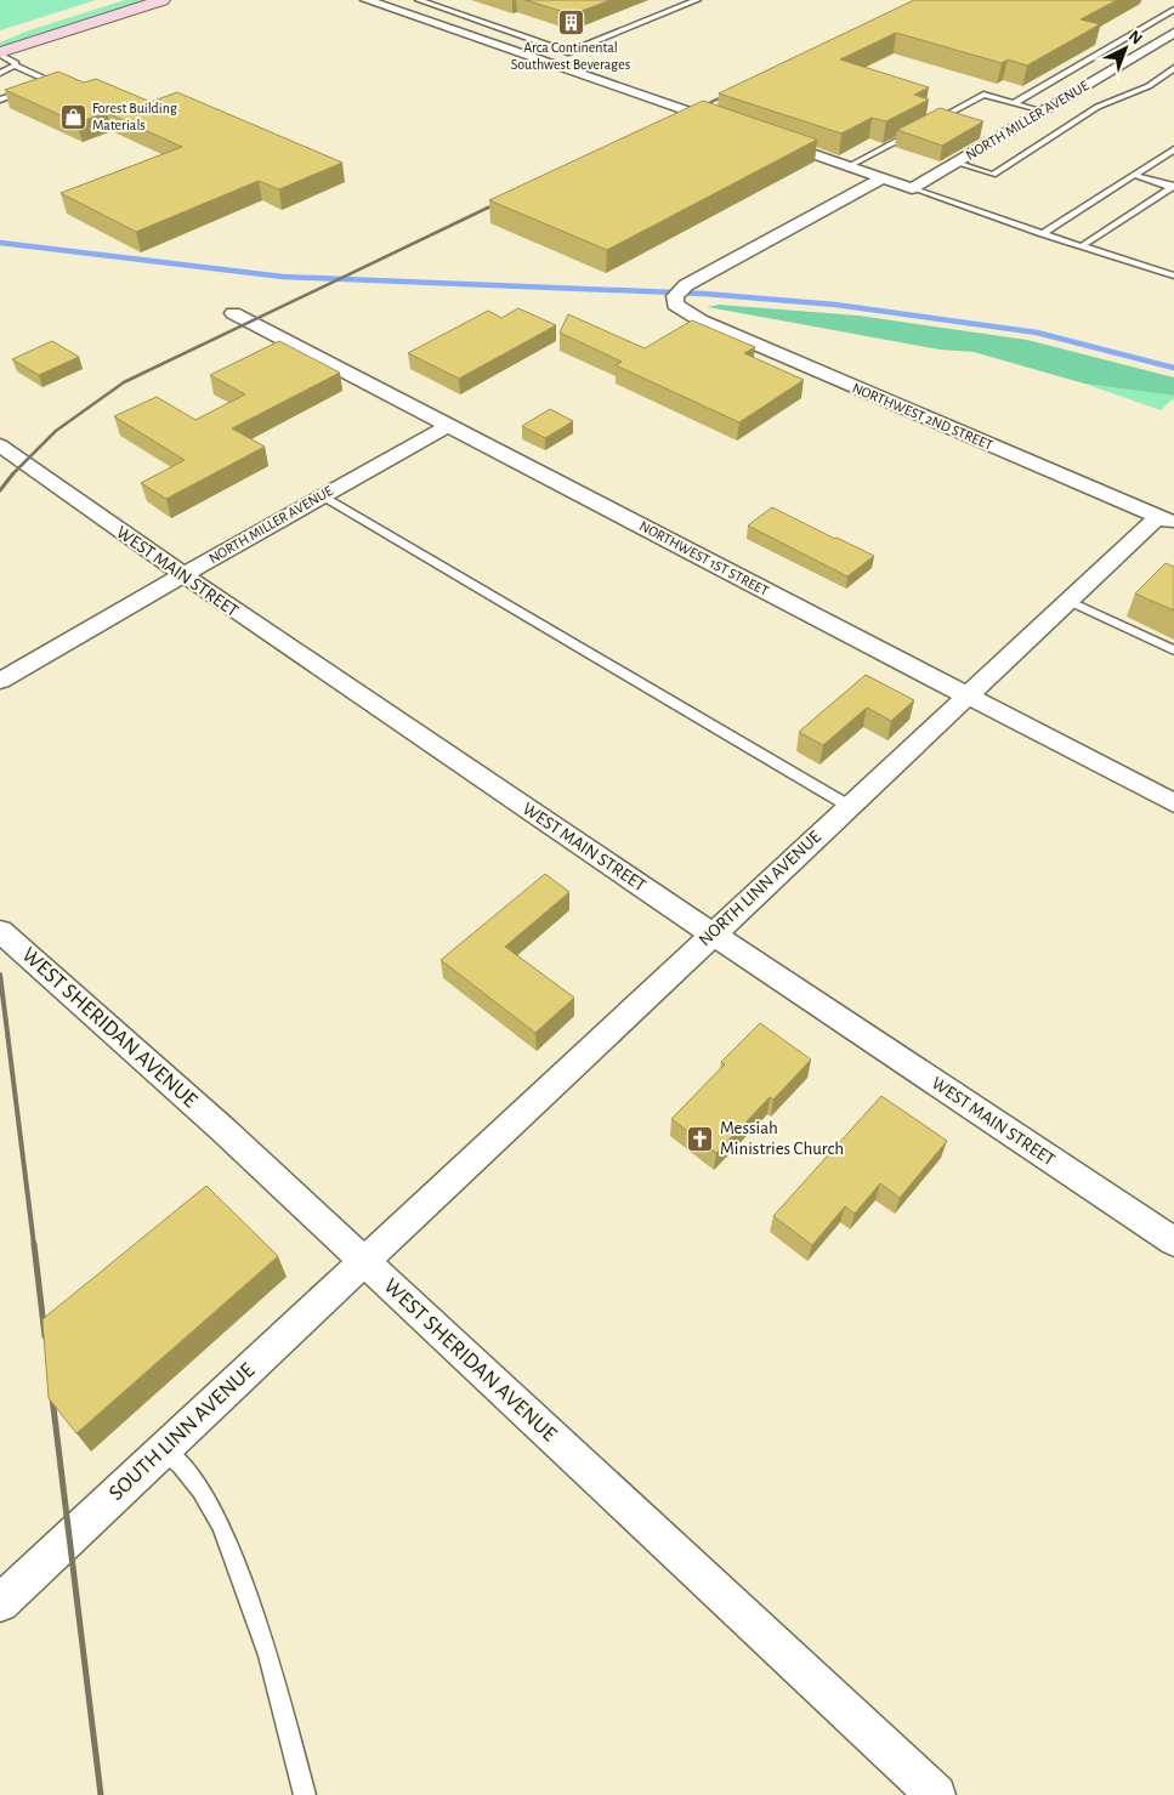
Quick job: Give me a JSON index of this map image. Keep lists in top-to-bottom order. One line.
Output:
{"streets":{"street":["NORTH MILLER AVENUE","NORTHWEST 2ND STREET","NORTHWEST 1ST STREET","WEST MAIN STREET","NORTH LINN AVENUE","WEST SHERIDAN AVENUE","SOUTH LINN AVENUE"]},"crossings":[["NORTH MILLER AVENUE","NORTHWEST 1ST STREET"],["NORTH MILLER AVENUE","WEST MAIN STREET"],["NORTHWEST 2ND STREET","NORTH LINN AVENUE"],["NORTHWEST 1ST STREET","NORTH LINN AVENUE"],["WEST MAIN STREET","NORTH LINN AVENUE"],["NORTH LINN AVENUE","WEST SHERIDAN AVENUE"],["NORTH LINN AVENUE","SOUTH LINN AVENUE"],["WEST SHERIDAN AVENUE","SOUTH LINN AVENUE"]],"places":{"building":["Arca Continental Southwest Beverages"],"shop":["Forest Building Materials"],"church":["Messiah Ministries Church"]},"north":"top right"}
